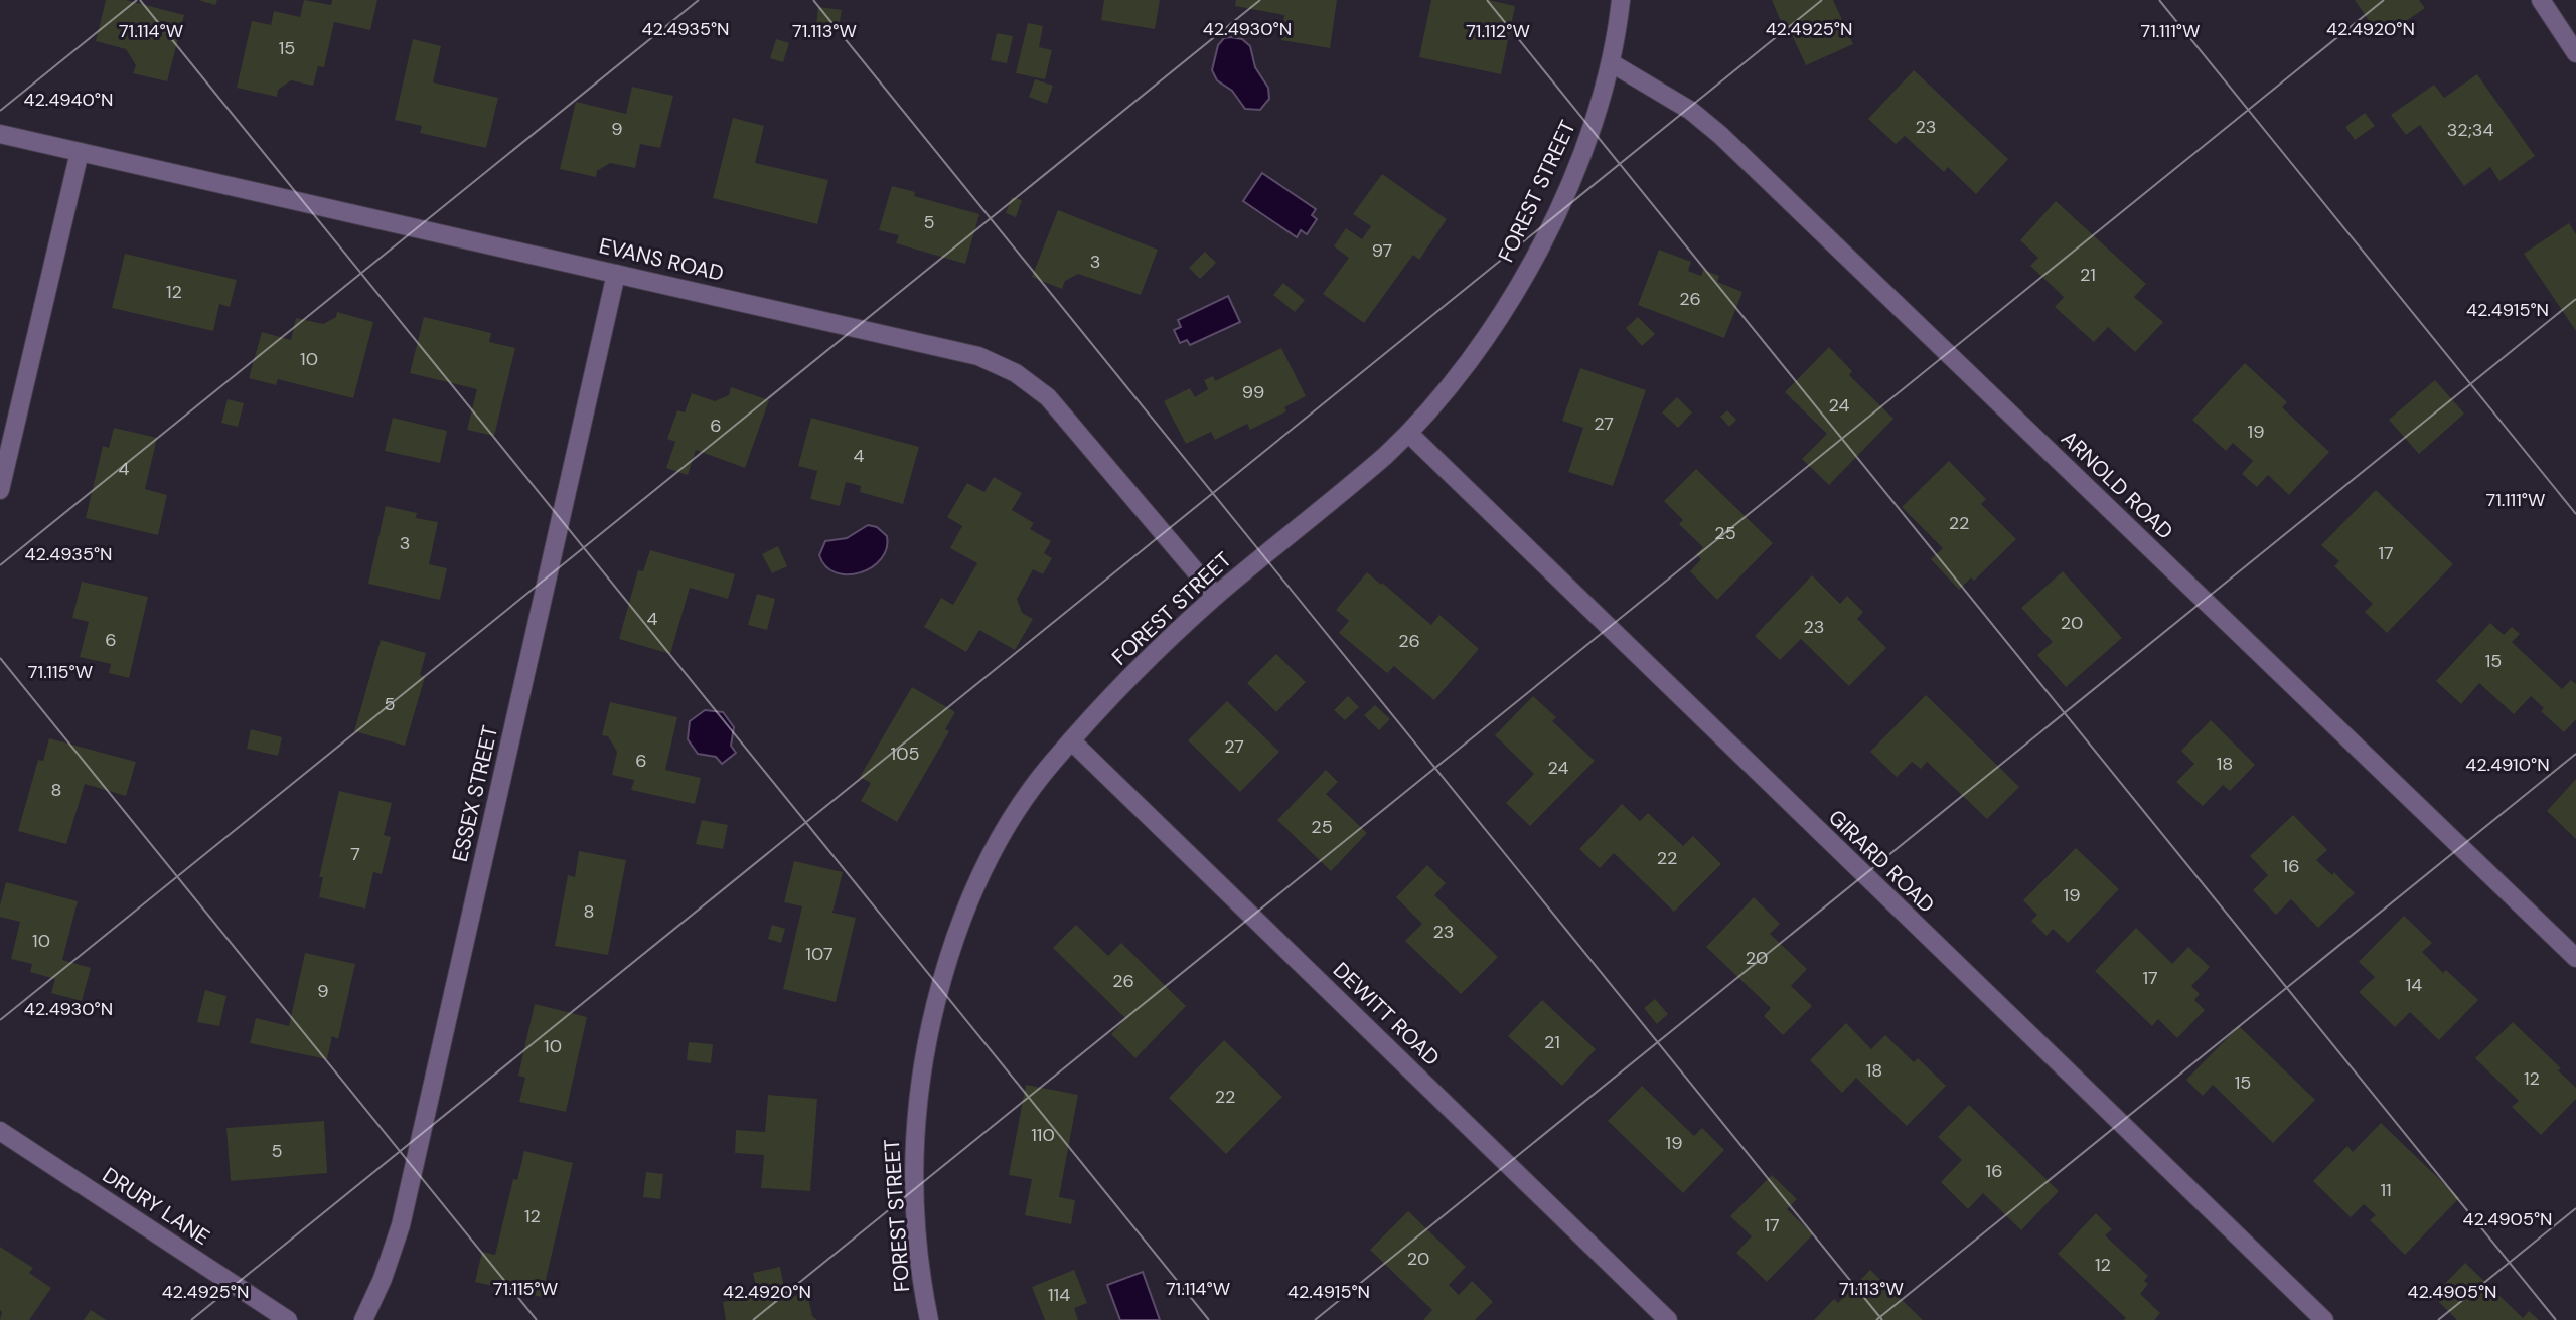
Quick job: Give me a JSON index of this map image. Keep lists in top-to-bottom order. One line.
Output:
{"streets":{"street":["FOREST STREET","EVANS ROAD","ARNOLD ROAD","ESSEX STREET","GIRARD ROAD","DEWITT ROAD","DRURY LANE"]},"crossings":[["FOREST STREET","EVANS ROAD"],["FOREST STREET","ARNOLD ROAD"],["FOREST STREET","GIRARD ROAD"],["FOREST STREET","DEWITT ROAD"],["EVANS ROAD","ESSEX STREET"]],"house_numbers":["15","23","9","32;34","5","97","3","21","12","26","10","99","24","27","6","19","4","4","22","25","3","17","4","20","23","6","26","15","5","27","105","6","18","24","8","25","7","22","16","19","8","23","10","107","20","17","26","14","9","21","10","18","12","15","22","110","19","5","16","11","12","17","20","12","114"],"coordinates":["42.4935°N","42.4930°N","42.4925°N","42.4920°N","71.113°W","71.111°W","71.114°W","71.112°W","42.4940°N","42.4915°N","71.115°W","42.4910°N","42.4905°N"]}
